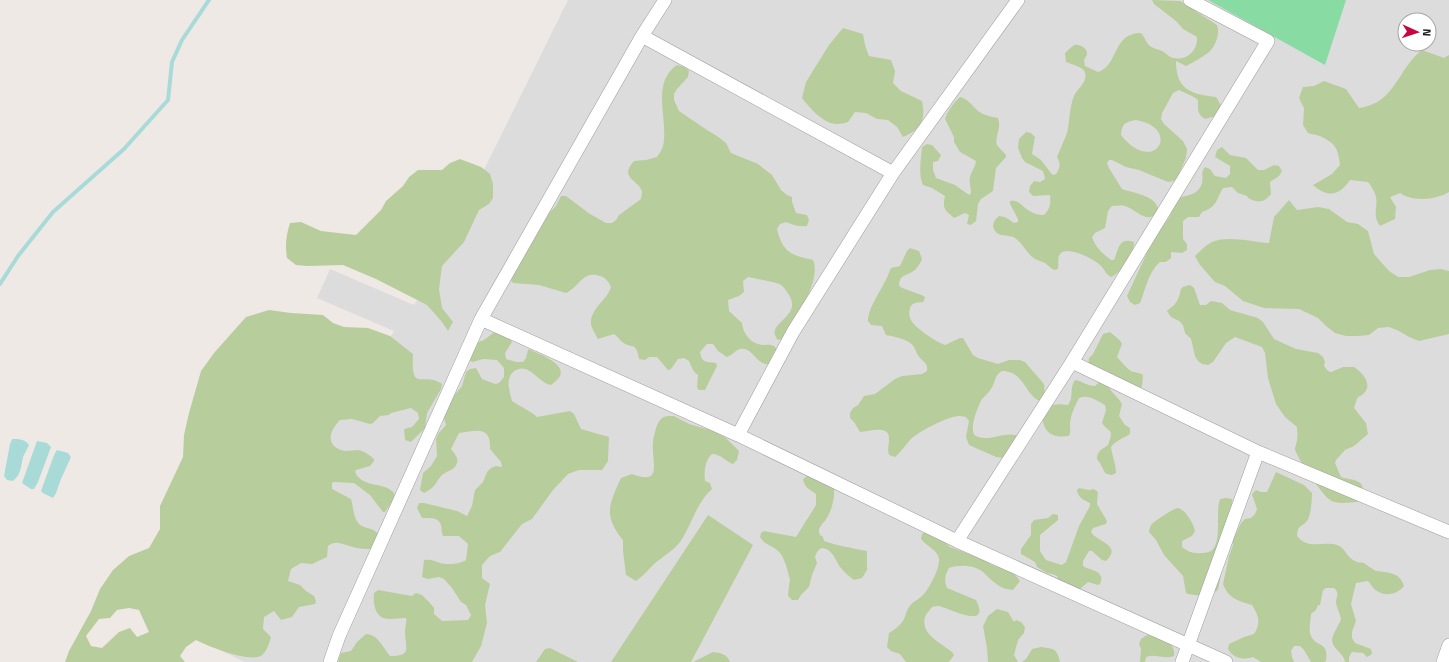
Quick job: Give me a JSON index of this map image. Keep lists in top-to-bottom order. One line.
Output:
{"north":"right"}
